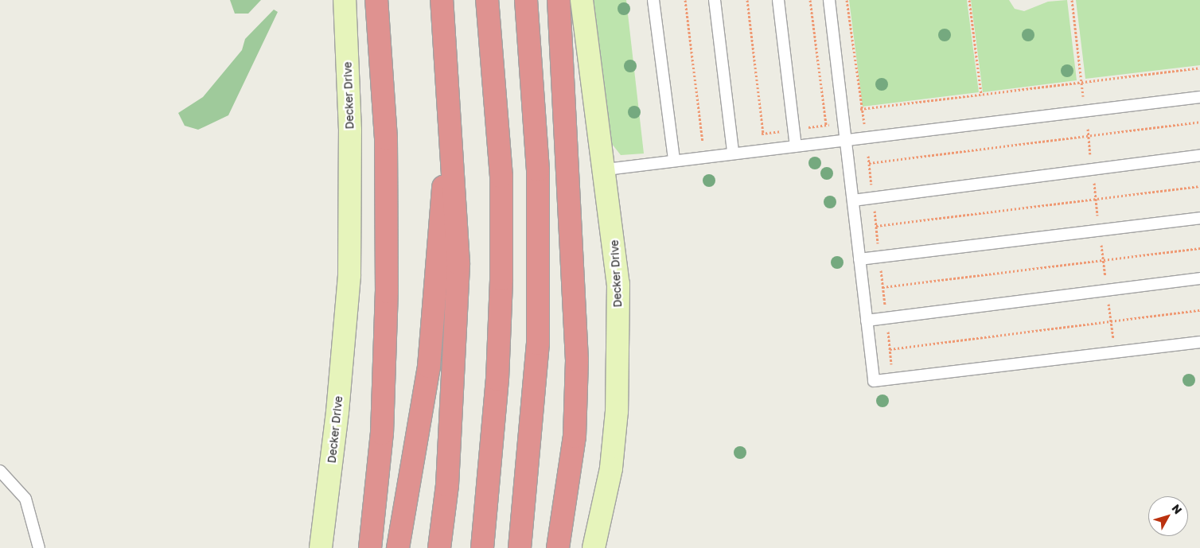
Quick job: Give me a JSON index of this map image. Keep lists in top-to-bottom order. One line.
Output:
{"streets":{"main road":["Decker Drive"]},"north":"top right"}
